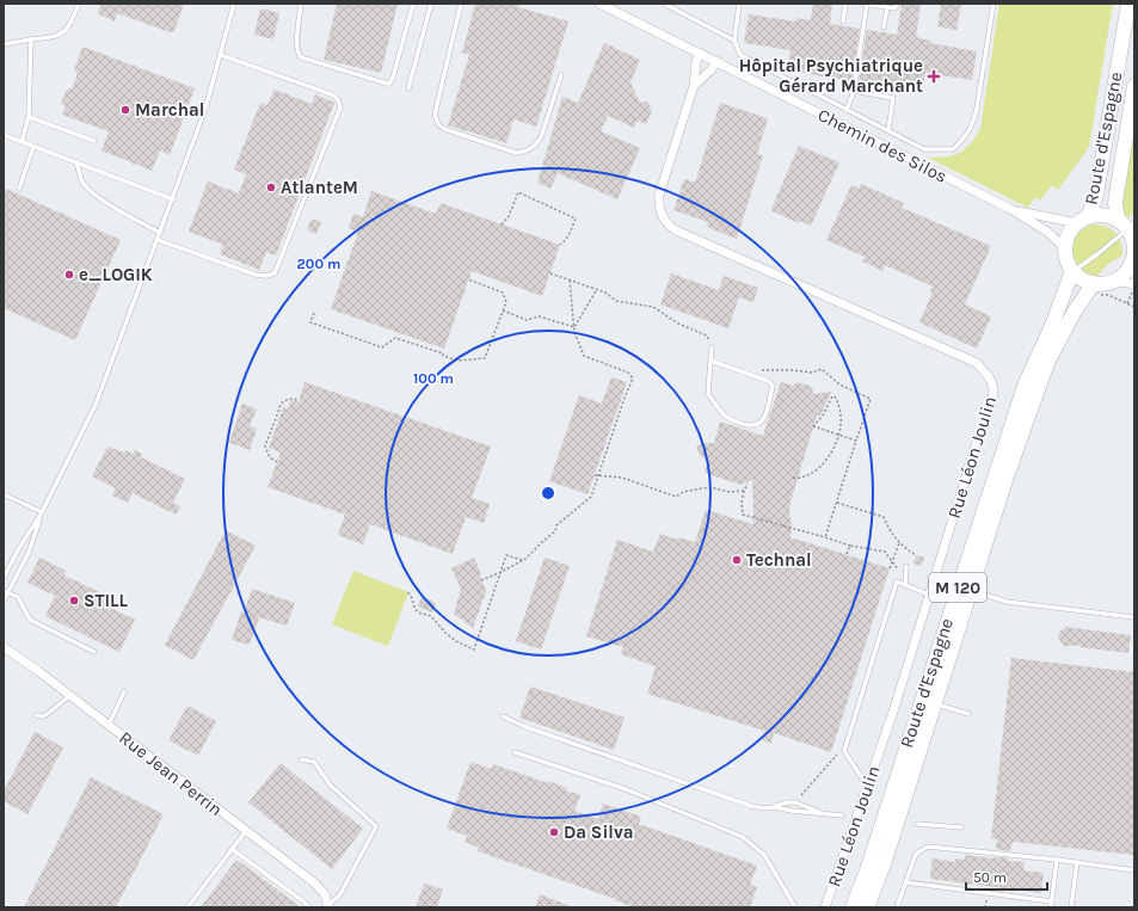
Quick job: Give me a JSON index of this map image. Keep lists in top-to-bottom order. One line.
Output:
{"streets":{"main road":["Route d'Espagne","M 120"],"street":["Chemin des Silos","Rue Léon Joulin","Rue Jean Perrin"]},"crossings":[["Route d'Espagne","Chemin des Silos"],["Chemin des Silos","Rue Léon Joulin"]],"places":{"health":["Hôpital Psychiatrique Gérard Marchant"],"other":["Marchal","AtlanteM","e_LOGIK","Technal","STILL","Da Silva"]},"scale_bar":"50 m","rings":["200 m","100 m"]}
